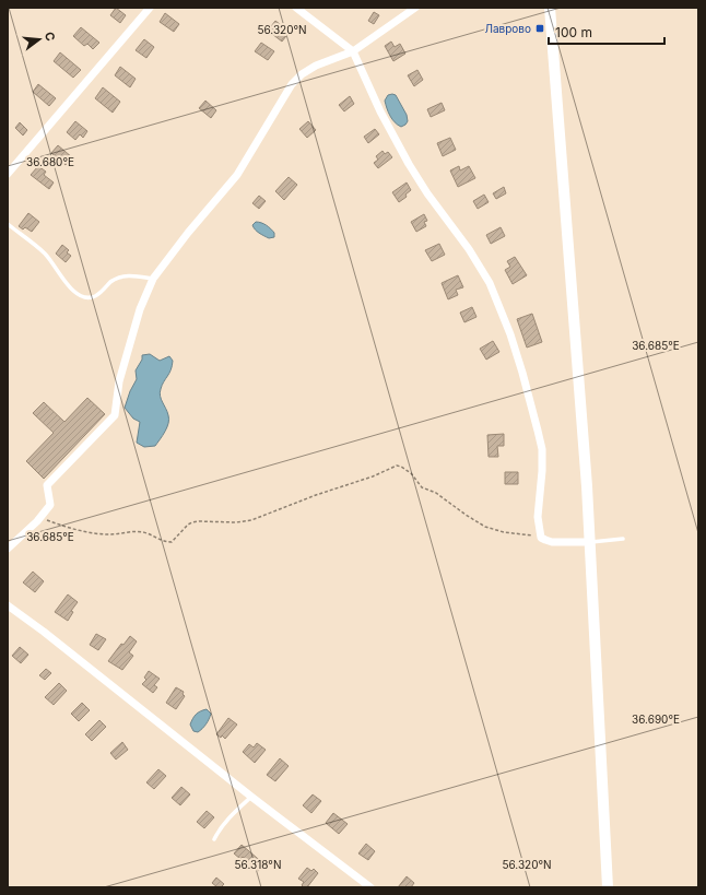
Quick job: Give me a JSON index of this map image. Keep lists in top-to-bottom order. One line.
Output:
{"places":{"transit":["Лаврово"]},"scale_bar":"100 m","north":"right","coordinates":["56.320°N","36.680°E","36.685°E","36.690°E","56.318°N"]}
